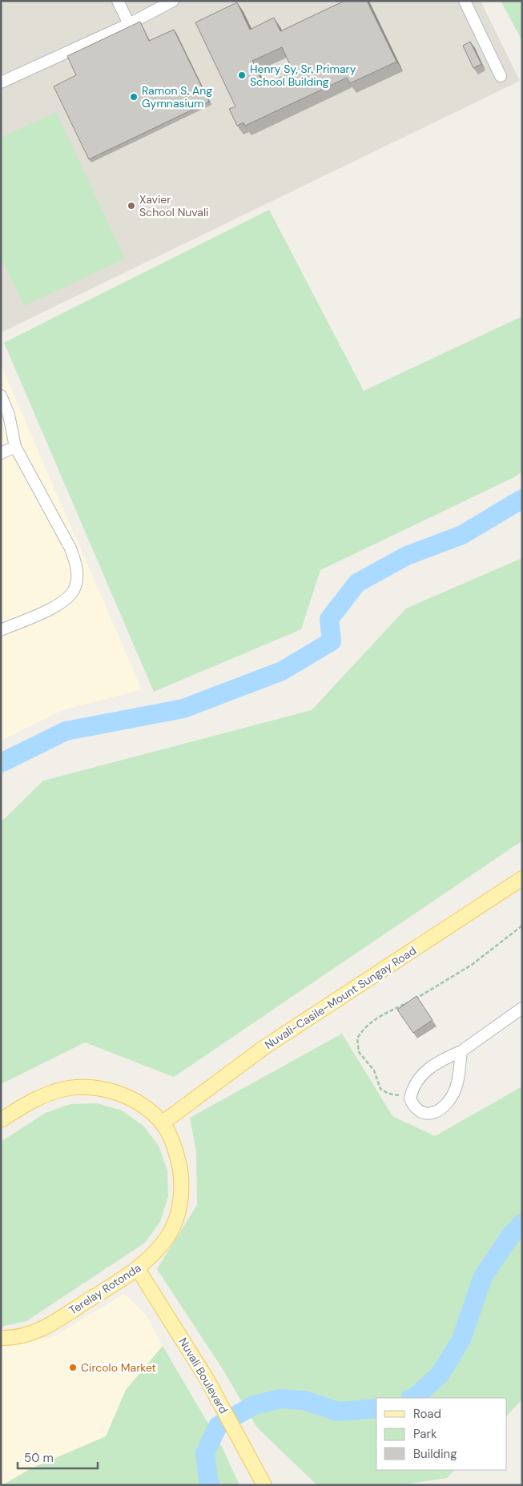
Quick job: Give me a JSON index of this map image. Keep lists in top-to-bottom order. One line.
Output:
{"streets":{"main road":["Nuvali-Casile-Mount Sungay Road","Terelay Rotonda","Nuvali Boulevard"]},"crossings":[["Nuvali-Casile-Mount Sungay Road","Terelay Rotonda"],["Terelay Rotonda","Nuvali Boulevard"]],"places":["Henry Sy, Sr. Primary School Building","Ramon S. Ang Gymnasium","Xavier School Nuvali","Circolo Market"],"legend":["Road","Park","Building"],"scale_bar":"50 m"}
